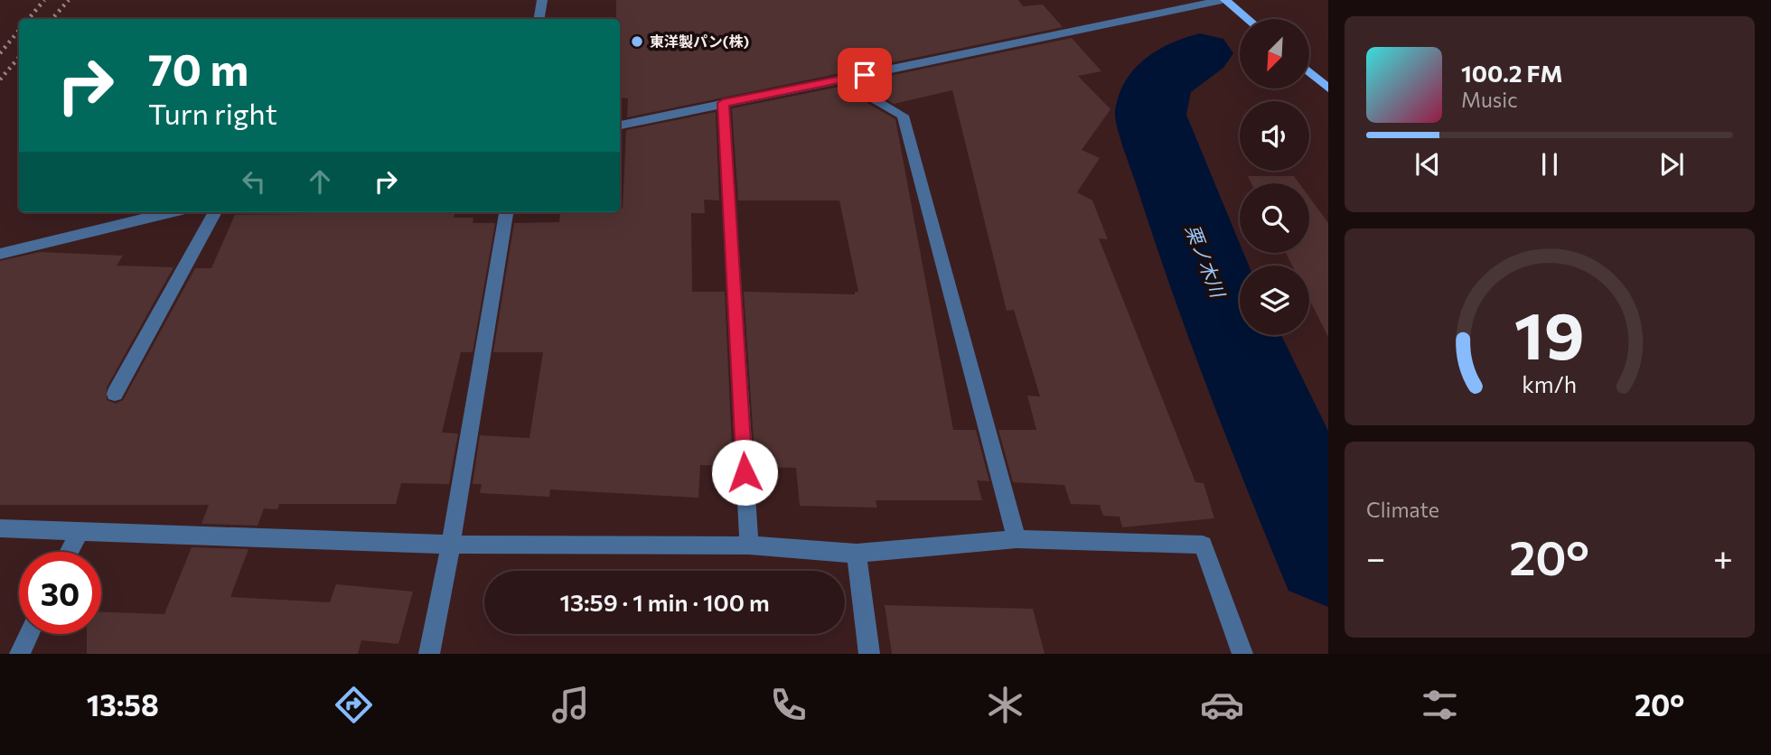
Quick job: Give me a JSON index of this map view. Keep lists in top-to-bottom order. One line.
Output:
{"water":["栗ノ木川"],"places":["東洋製パン(株)"],"north":"bottom left","page":{"turn":["70 m","Turn right"],"song":["100.2 FM","Music"],"tile":"Climate","heat":["−","20°","+"],"limit":"30","trip":"13:59 · 1 min · 100 m","tabs":["13:58","20°"],"gauge":["19","km/h"]}}
